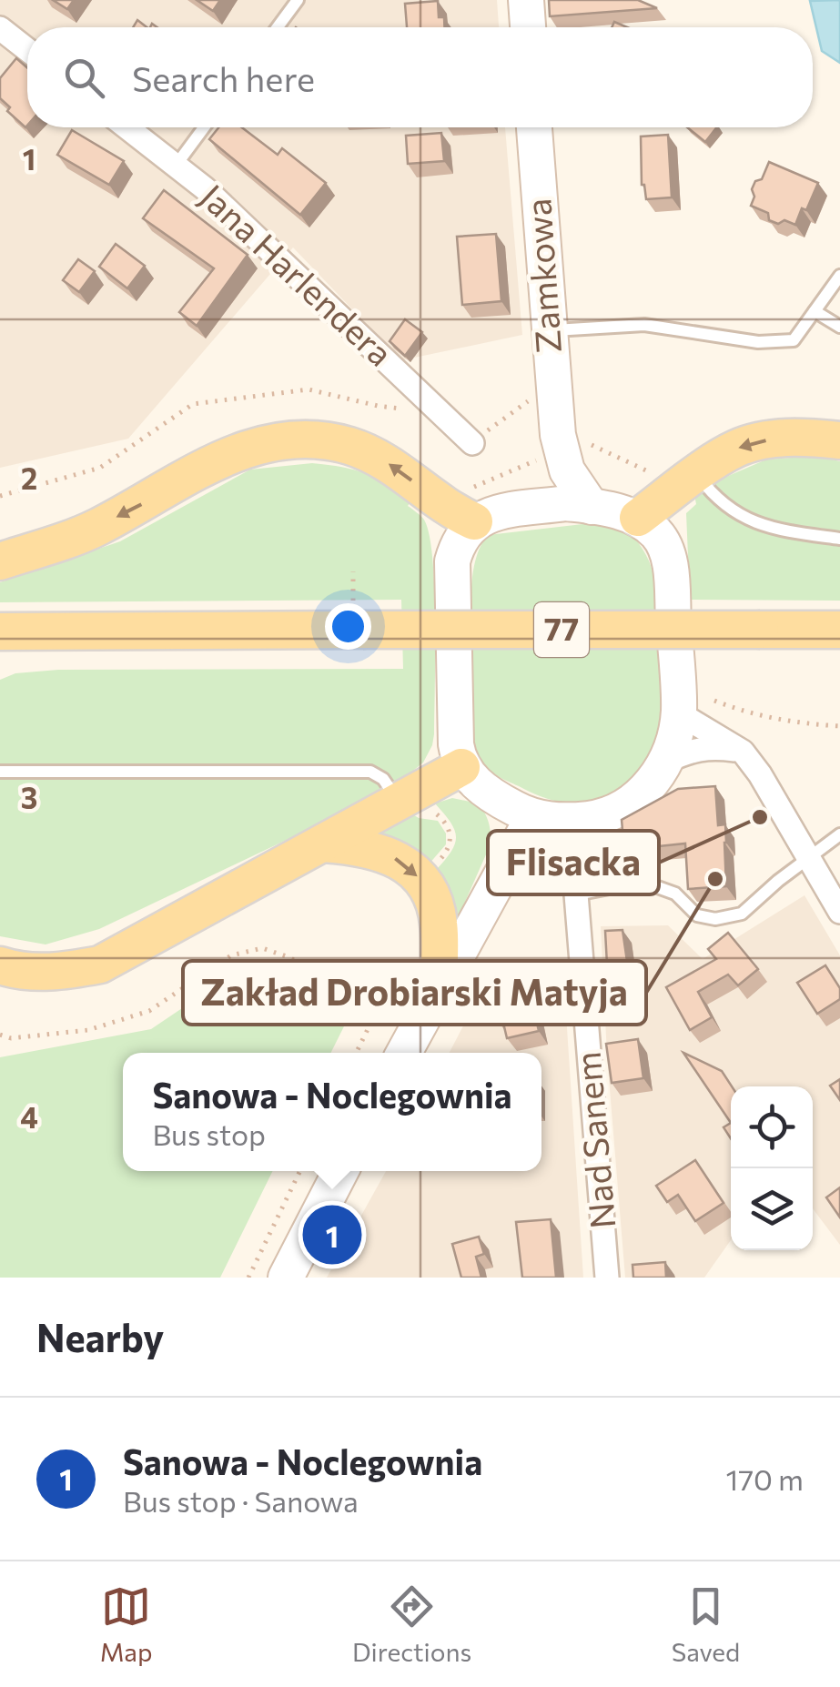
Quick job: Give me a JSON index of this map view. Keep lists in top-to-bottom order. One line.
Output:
{"streets":{"main road":["Zamkowa","77"],"street":["Jana Harlendera","Nad Sanem"]},"places":["Flisacka","Zakład Drobiarski Matyja"],"page":{"search":"Search here","popup":["Sanowa - Noclegownia","Bus stop"],"pins":"1","heading":"Nearby","list":[{"mark":"1","name":"Sanowa - Noclegownia","note":"Bus stop · Sanowa","value":"170 m"}],"nav":["Map","Directions","Saved"]},"grid":{"rows":["1","2","3","4"]}}
